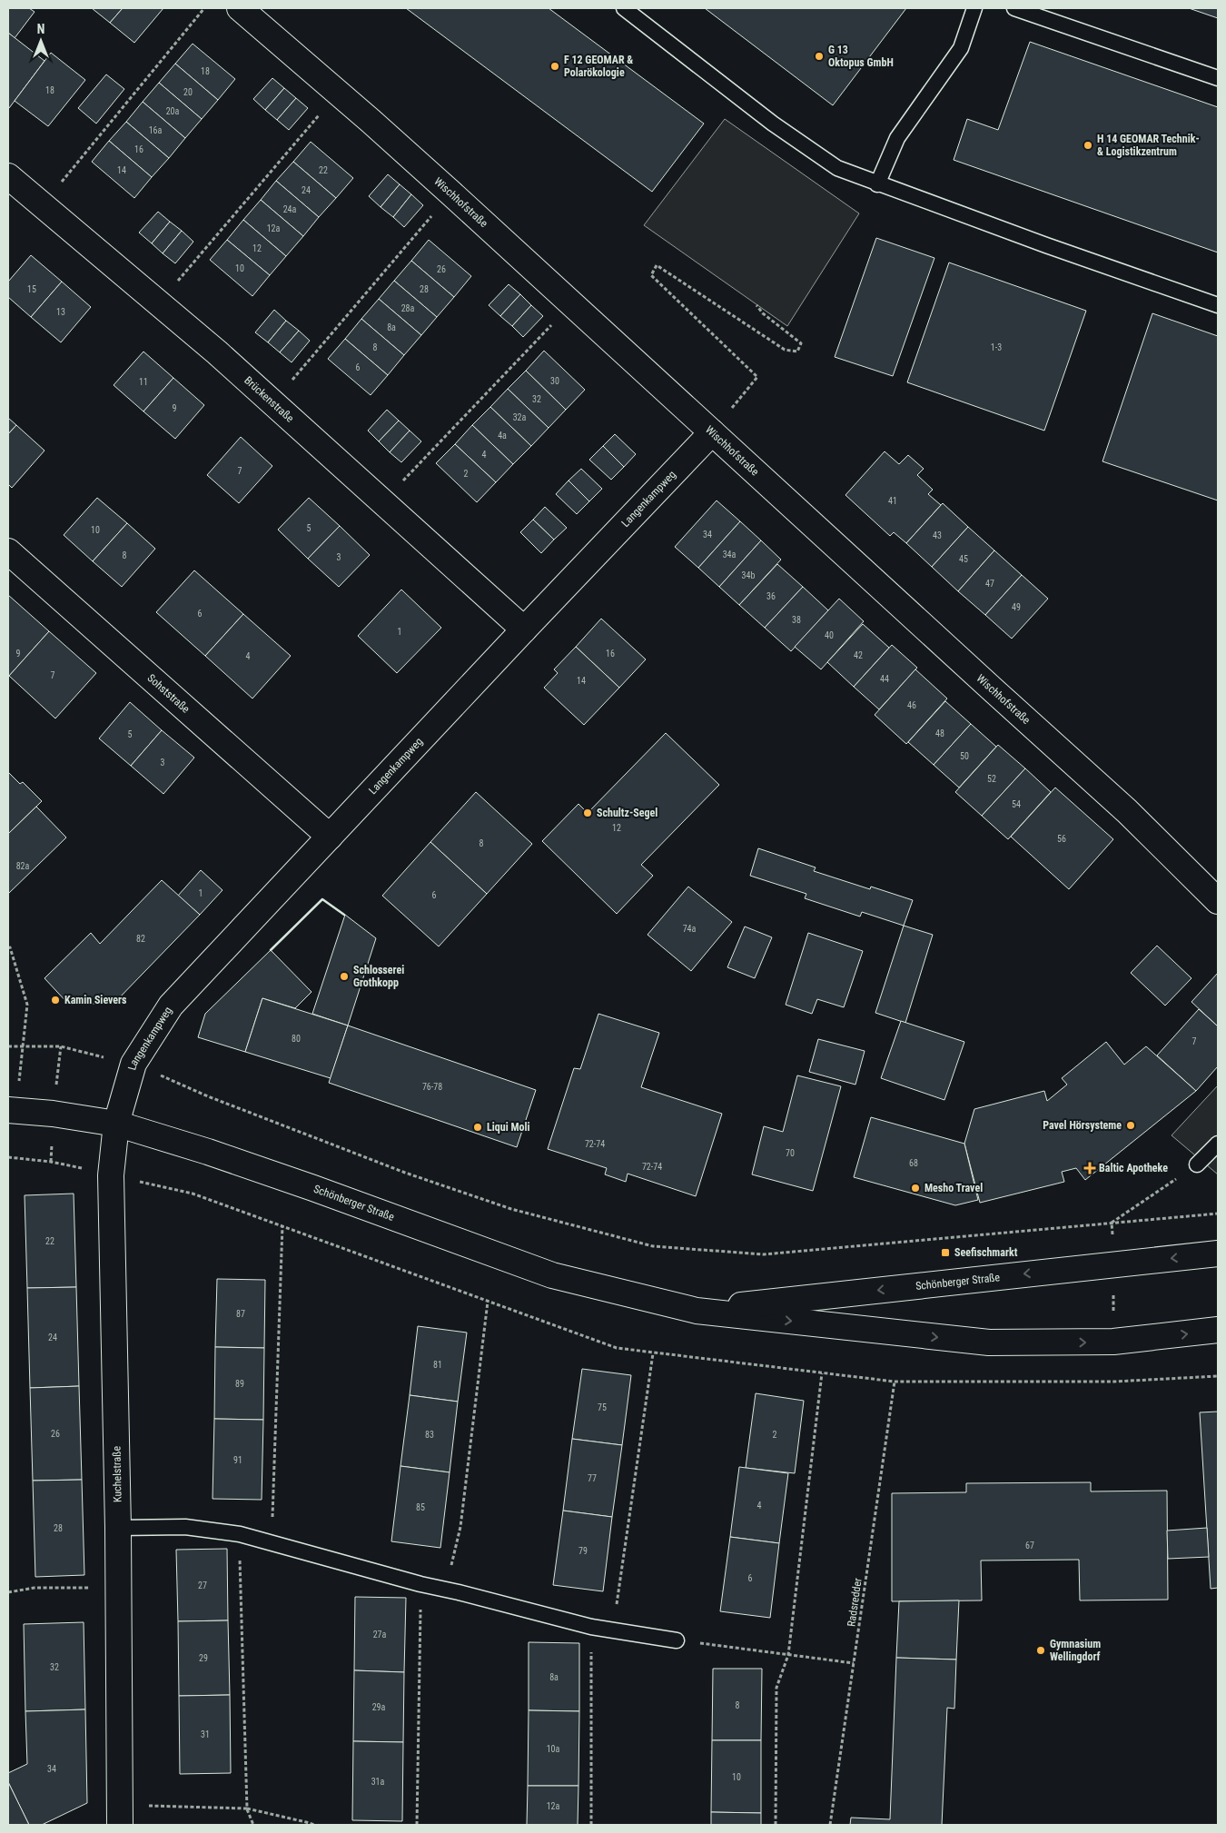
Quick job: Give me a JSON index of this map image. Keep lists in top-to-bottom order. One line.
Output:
{"streets":{"street":["Wischhofstraße","Brückenstraße","Langenkampweg","Sohststraße","Schönberger Straße","Kuchelstraße"],"path":["Radsredder"]},"crossings":[["Wischhofstraße","Langenkampweg"],["Brückenstraße","Langenkampweg"],["Langenkampweg","Sohststraße"],["Langenkampweg","Schönberger Straße"],["Langenkampweg","Kuchelstraße"],["Schönberger Straße","Kuchelstraße"]],"places":{"other":["G 13 Oktopus GmbH","F 12 GEOMAR & Polarökologie","H 14 GEOMAR Technik- & Logistikzentrum","Schultz-Segel","Schlosserei Grothkopp","Kamin Sievers","Pavel Hörsysteme","Liqui Moli","Mesho Travel","Gymnasium Wellingdorf"],"health":["Baltic Apotheke"],"transit":["Seefischmarkt"]},"house_numbers":["18","18","20","20a","16a","16","14","22","24","24a","12a","12","10","26","15","28","28a","13","8a","8","1-3","6","30","11","32","9","32a","4a","4","7","2","41","5","10","34","43","34a","8","3","45","34b","47","36","49","6","38","1","40","9","16","42","4","7","44","14","46","48","5","50","3","52","54","12","56","8","82a","1","6","74a","82","80","7","76-78","72-74","70","68","72-74","22","87","24","81","89","75","26","83","2","91","77","4","85","28","67","79","6","27","27a","29","32","8a","8","29a","31","10a","34","10","31a","12a"],"north":"top"}
